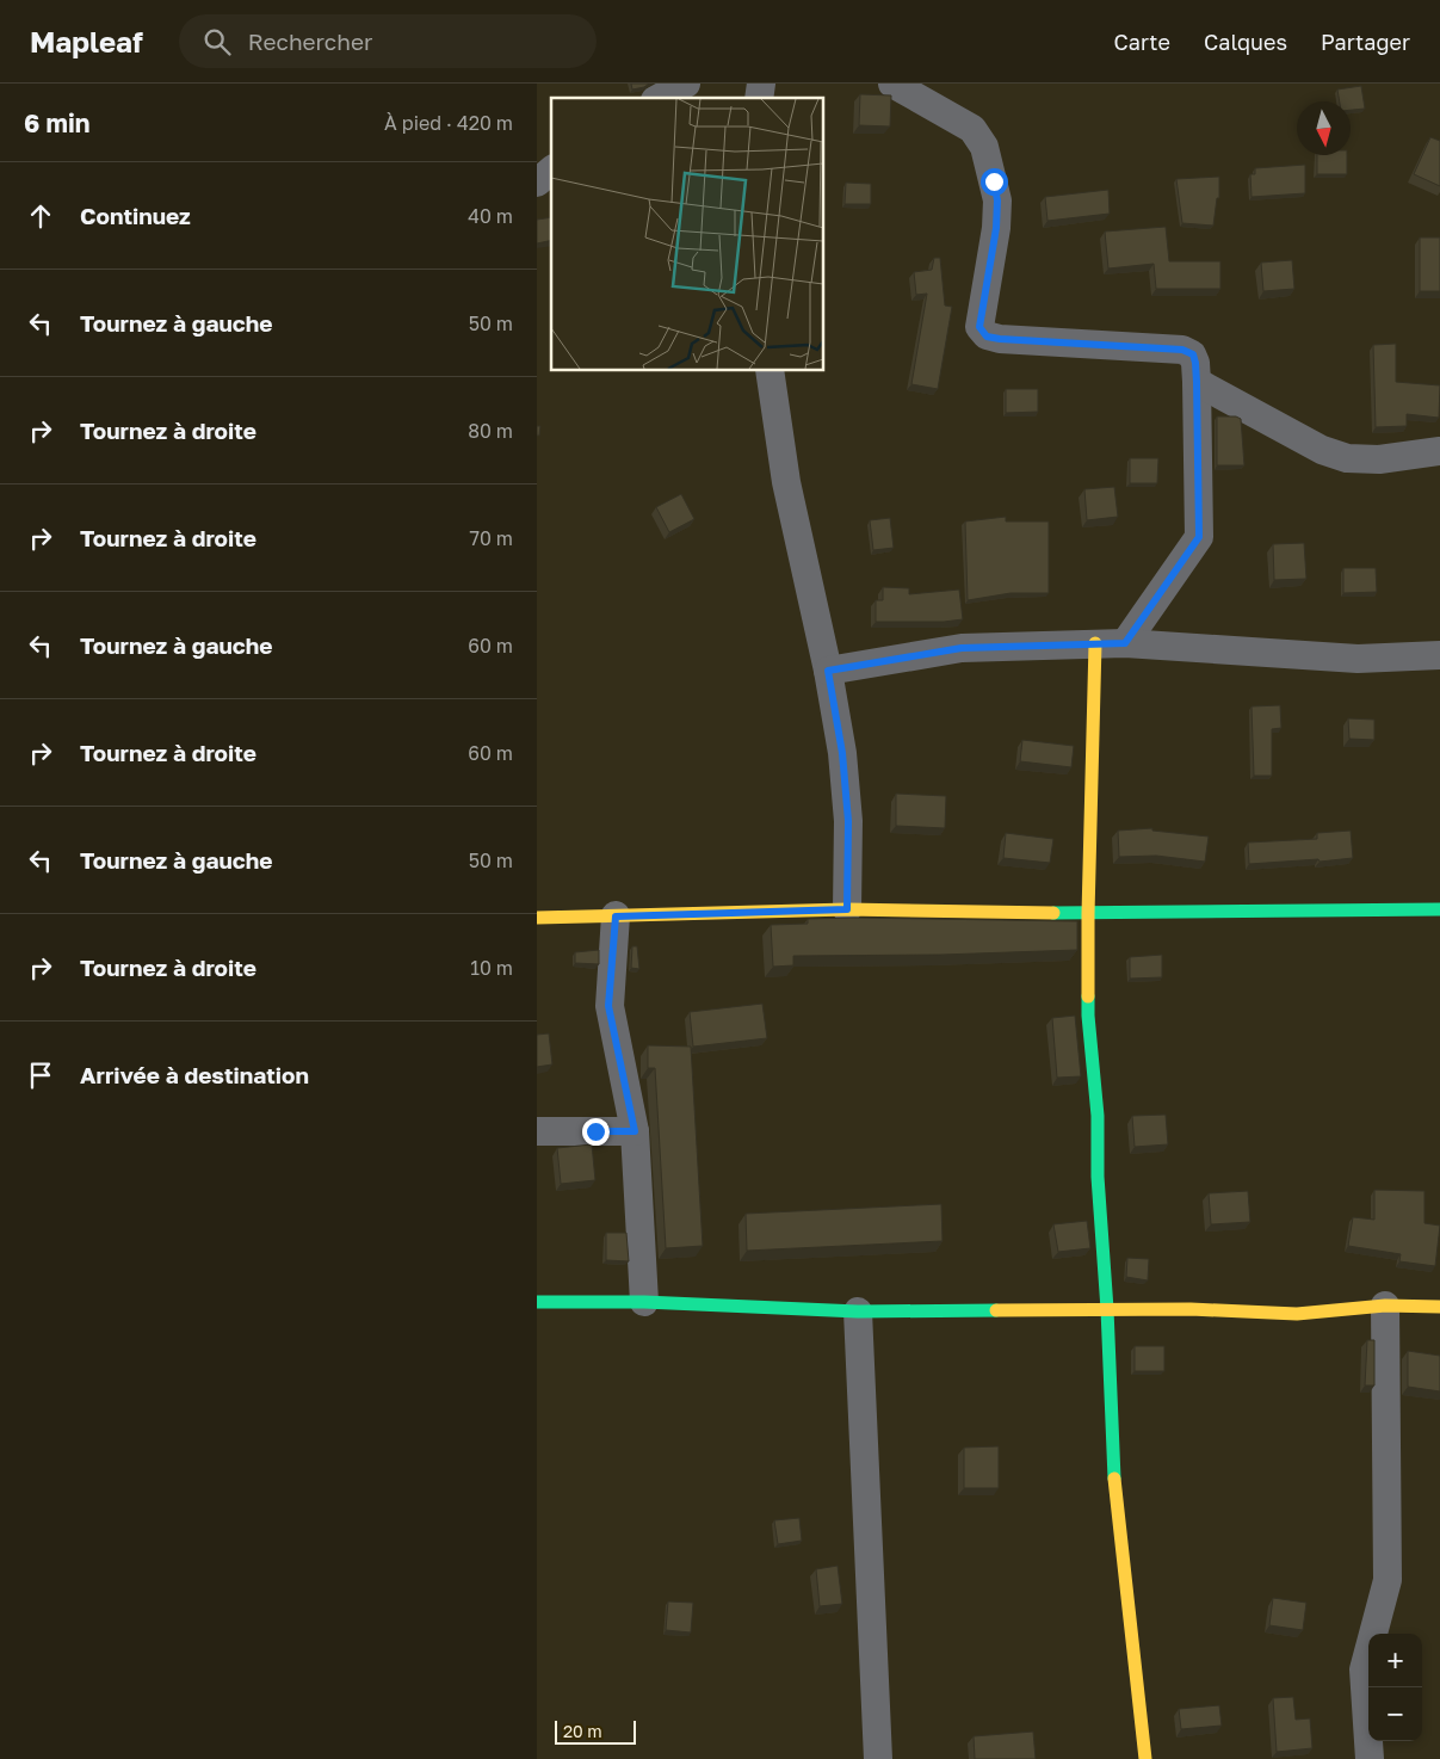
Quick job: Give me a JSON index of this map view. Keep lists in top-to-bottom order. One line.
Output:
{"scale_bar":"20 m","north":"bottom","page":{"header":"Mapleaf","search":"Rechercher","nav":["Carte","Calques","Partager"],"heading":["6 min","À pied · 420 m"],"list":[["Continuez","40 m"],["Tournez à gauche","50 m"],["Tournez à droite","80 m"],["Tournez à droite","70 m"],["Tournez à gauche","60 m"],["Tournez à droite","60 m"],["Tournez à gauche","50 m"],["Tournez à droite","10 m"],"Arrivée à destination"],"map_buttons":["+","−"],"scale":"20 m"}}
